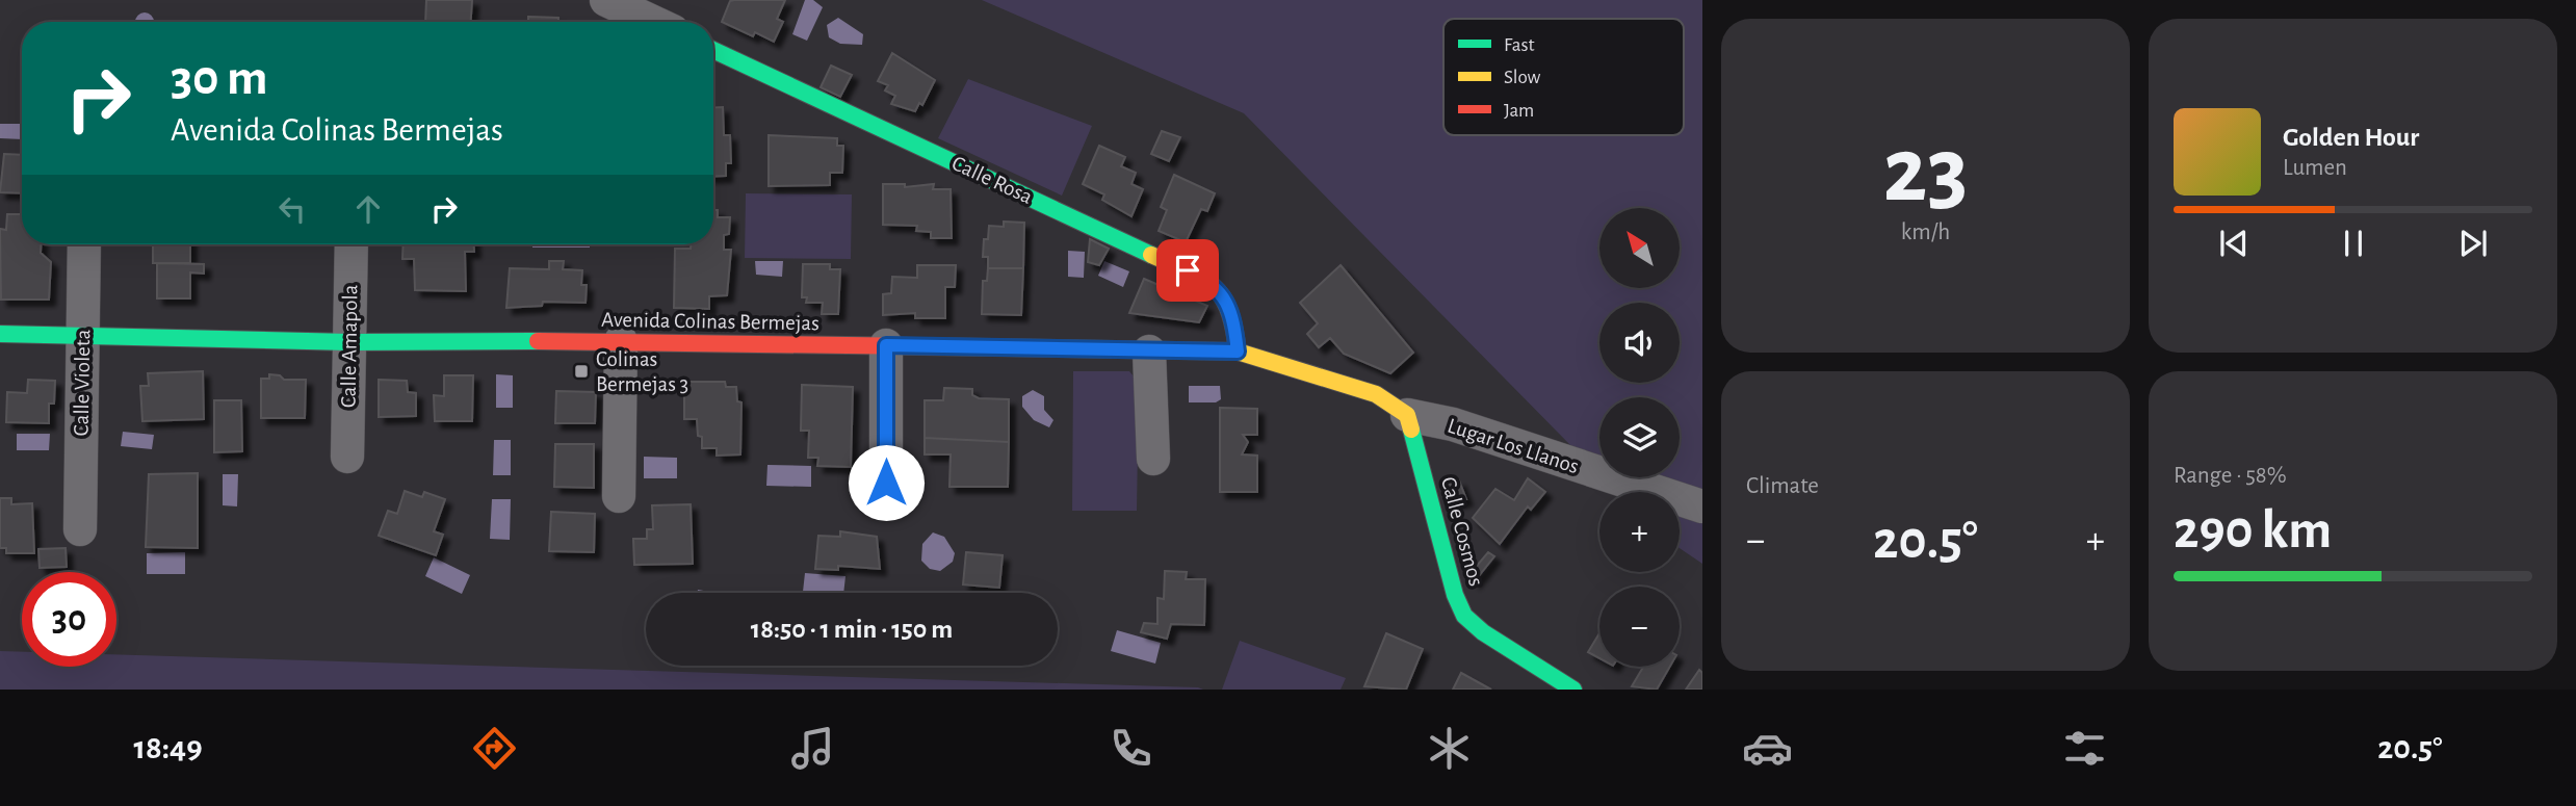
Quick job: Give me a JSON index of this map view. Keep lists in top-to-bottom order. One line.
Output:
{"streets":{"street":["Calle Rosa","Avenida Colinas Bermejas","Calle Amapola","Calle Violeta","Lugar Los Llanos","Calle Cosmos"]},"crossings":[["Calle Rosa","Avenida Colinas Bermejas"],["Avenida Colinas Bermejas","Calle Amapola"],["Avenida Colinas Bermejas","Calle Violeta"],["Avenida Colinas Bermejas","Lugar Los Llanos"],["Avenida Colinas Bermejas","Calle Cosmos"],["Lugar Los Llanos","Calle Cosmos"]],"places":{"transit":["Colinas Bermejas 3"]},"legend":["Fast","Slow","Jam"],"north":"top left","page":{"tile":[["23","km/h"],"Climate",["Range · 58%","290 km"]],"turn":["30 m","Avenida Colinas Bermejas"],"song":["Golden Hour","Lumen"],"map_buttons":["+","−"],"heat":["−","20.5°","+"],"limit":"30","trip":"18:50 · 1 min · 150 m","tabs":["18:49","20.5°"]}}
